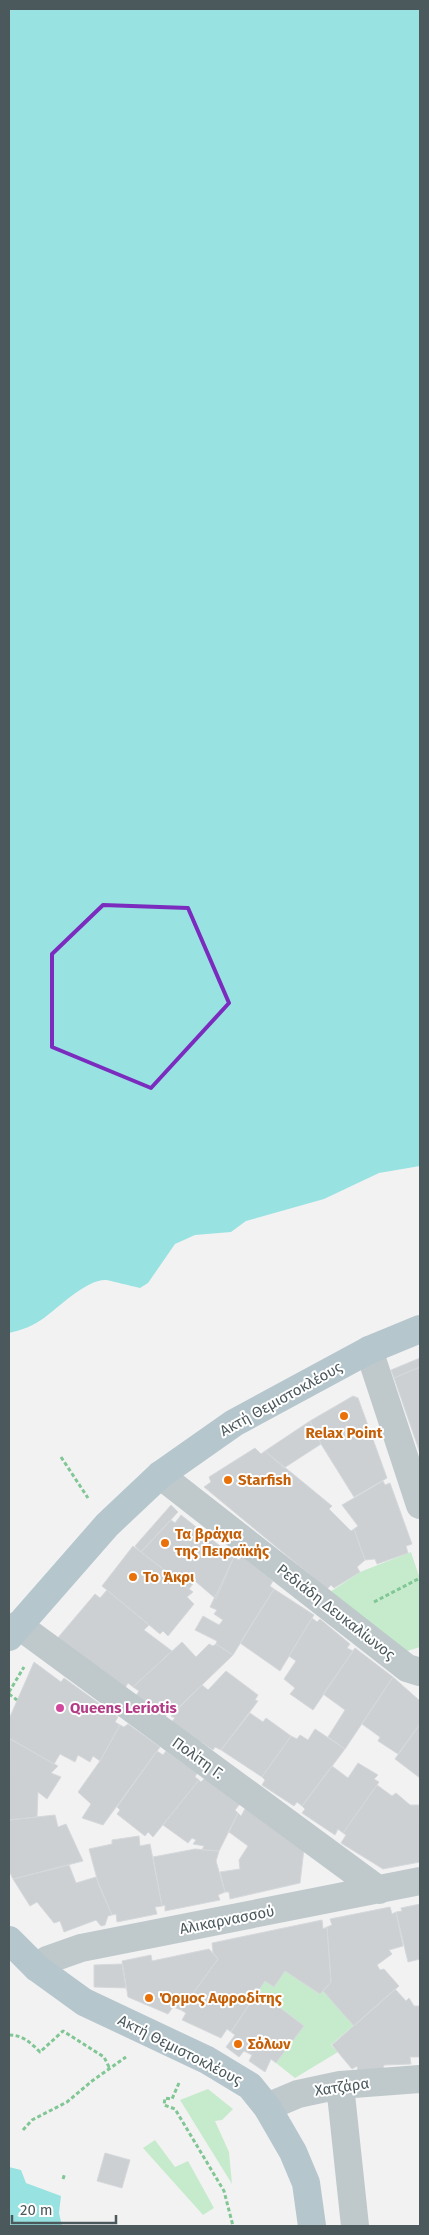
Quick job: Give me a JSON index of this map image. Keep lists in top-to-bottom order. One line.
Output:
{"streets":{"main road":["Ακτή Θεμιστοκλέους"],"street":["Ρεδιάδη Δευκαλίωνος","Πολίτη Γ.","Αλικαρνασσού","Χατζάρα"]},"crossings":[["Ακτή Θεμιστοκλέους","Ρεδιάδη Δευκαλίωνος"],["Ακτή Θεμιστοκλέους","Πολίτη Γ."],["Ακτή Θεμιστοκλέους","Αλικαρνασσού"],["Ακτή Θεμιστοκλέους","Χατζάρα"],["Πολίτη Γ.","Αλικαρνασσού"]],"places":["Relax Point","Starfish","Τα βράχια της Πειραϊκής","Το Άκρι","Queens Leriotis","Όρμος Αφροδίτης","Σόλων"],"scale_bar":"20 m"}
